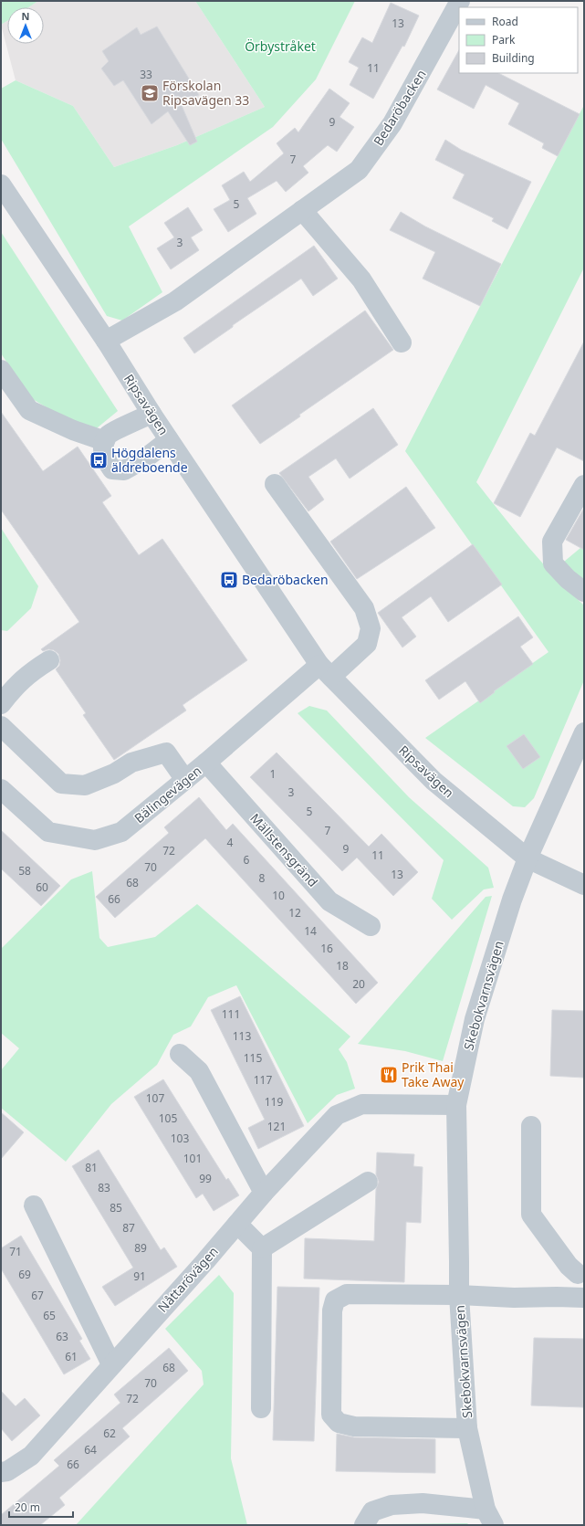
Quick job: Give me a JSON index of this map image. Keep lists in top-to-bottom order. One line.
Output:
{"streets":{"street":["Bedaröbacken","Ripsavägen","Bälingevägen","Mällstensgränd","Skebokvarnsvägen","Nåttarövägen"]},"crossings":[["Bedaröbacken","Ripsavägen"],["Ripsavägen","Bälingevägen"],["Ripsavägen","Skebokvarnsvägen"],["Bälingevägen","Mällstensgränd"],["Skebokvarnsvägen","Nåttarövägen"]],"parks":["Örbystråket"],"places":{"school or university":["Förskolan Ripsavägen 33"],"bus stop":["Högdalens äldreboende","Bedaröbacken"],"restaurant":["Prik Thai Take Away"]},"house_numbers":["13","11","33","9","7","5","3","1","3","5","7","4","9","72","11","6","70","58","13","8","68","60","10","66","12","14","16","18","20","111","113","115","117","107","119","105","121","103","101","81","99","83","85","87","89","71","69","91","67","65","63","61","68","70","72","62","64","66"],"legend":["Road","Park","Building"],"scale_bar":"20 m","north":"top"}
